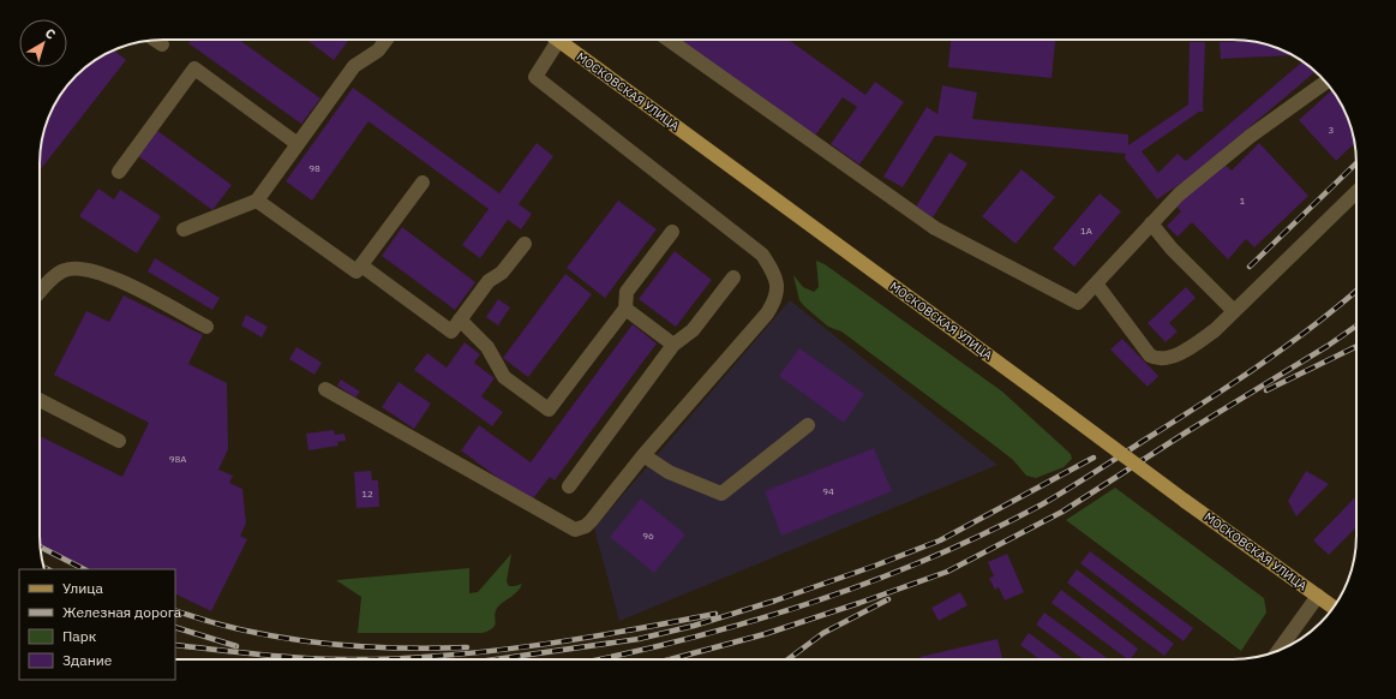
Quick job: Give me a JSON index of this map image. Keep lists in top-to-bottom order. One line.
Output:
{"streets":{"main road":["МОСКОВСКАЯ УЛИЦА"]},"house_numbers":["3","98","1","1А","98А","94","12","96"],"legend":["Улица","Железная дорога","Парк","Здание"],"north":"top right"}
